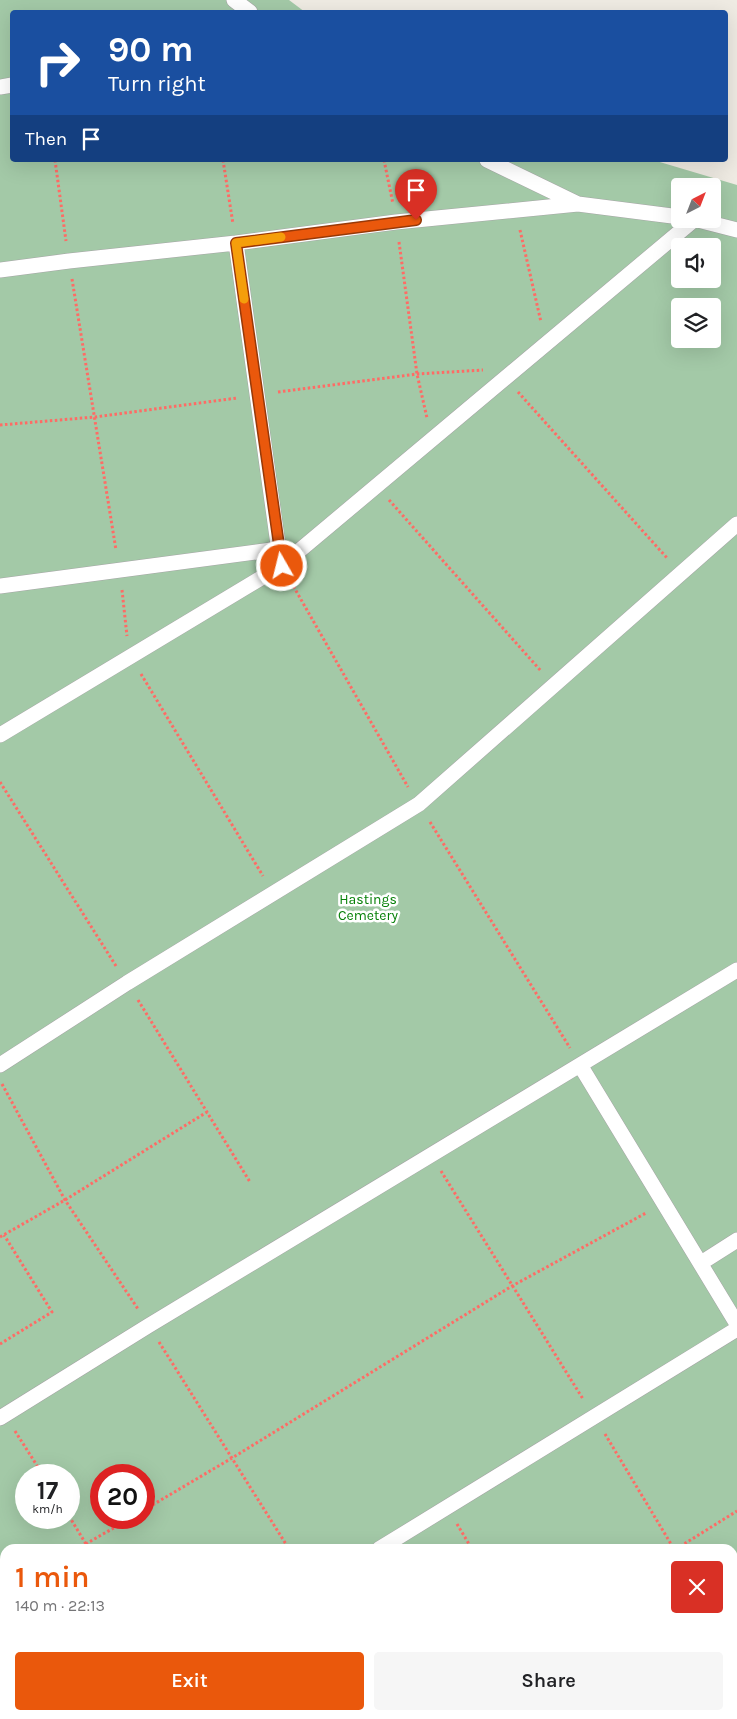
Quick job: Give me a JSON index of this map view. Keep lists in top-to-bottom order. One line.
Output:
{"parks":["Hastings Cemetery"],"north":"top right","page":{"turn":["90 m","Turn right"],"then":"Then","speed":"17 km/h","limit":"20","heading":["1 min","140 m · 22:13"],"buttons":["Exit","Share"]}}
